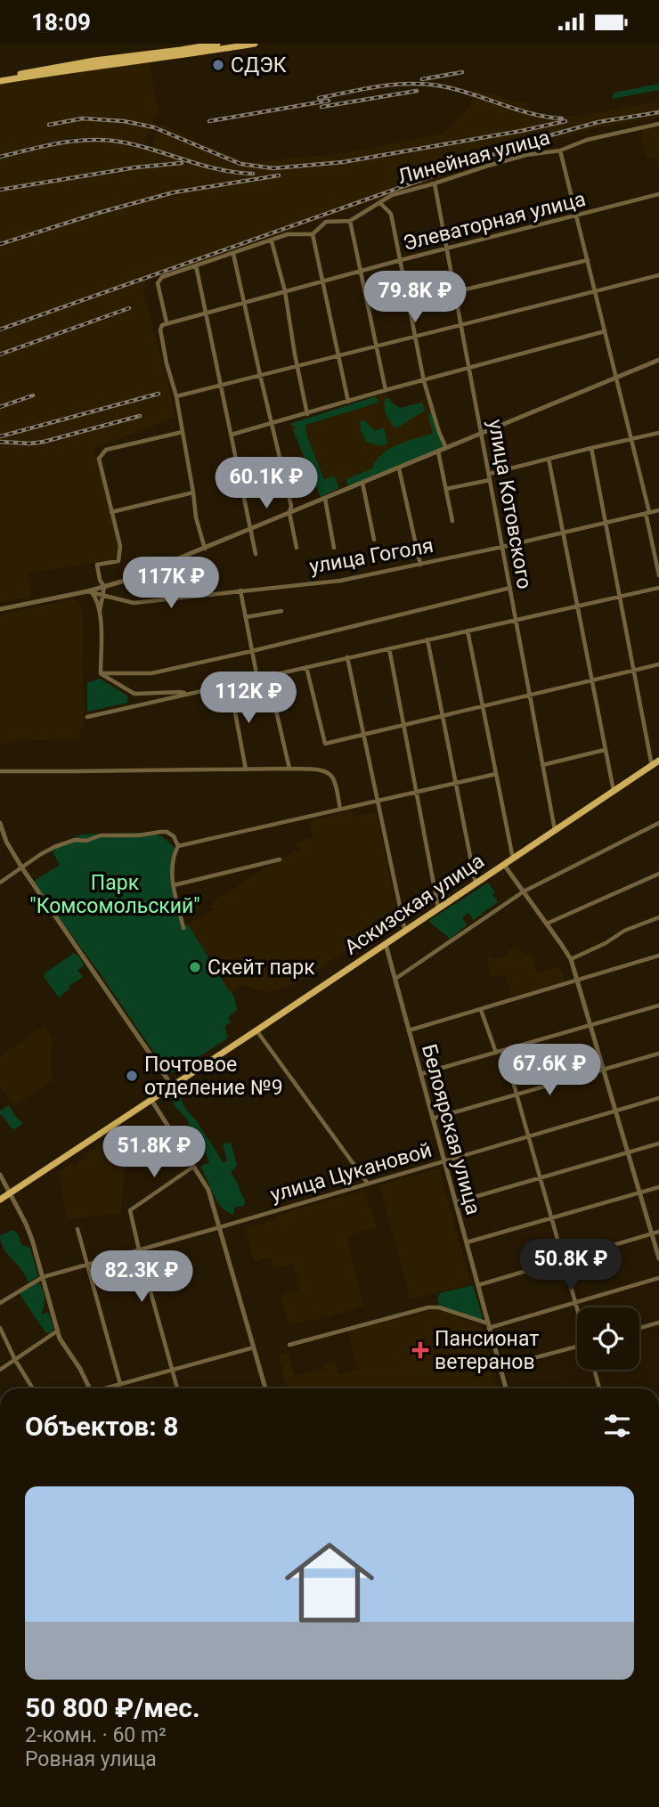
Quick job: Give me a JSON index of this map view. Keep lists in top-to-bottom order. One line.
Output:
{"streets":{"main road":["Аскизская улица"],"street":["Линейная улица","Элеваторная улица","улица Котовского","улица Гоголя","Белоярская улица","улица Цукановой"]},"crossings":[["Линейная улица","Элеваторная улица"],["Линейная улица","улица Котовского"],["Элеваторная улица","улица Котовского"],["улица Котовского","улица Гоголя"],["улица Котовского","Аскизская улица"],["Аскизская улица","Белоярская улица"],["Белоярская улица","улица Цукановой"]],"parks":["Парк \"Комсомольский\""],"places":{"other":["СДЭК","Скейт парк","Почтовое отделение №9"],"health":["Пансионат ветеранов"]},"page":{"status":"18:09","price":["79.8K ₽","60.1K ₽","117K ₽","112K ₽","67.6K ₽","51.8K ₽","50.8K ₽","82.3K ₽"],"heading":"Объектов: 8","list":[{"name":"50 800 ₽/мес.","note":"2-комн. · 60 m² · Ровная улица"}]}}
